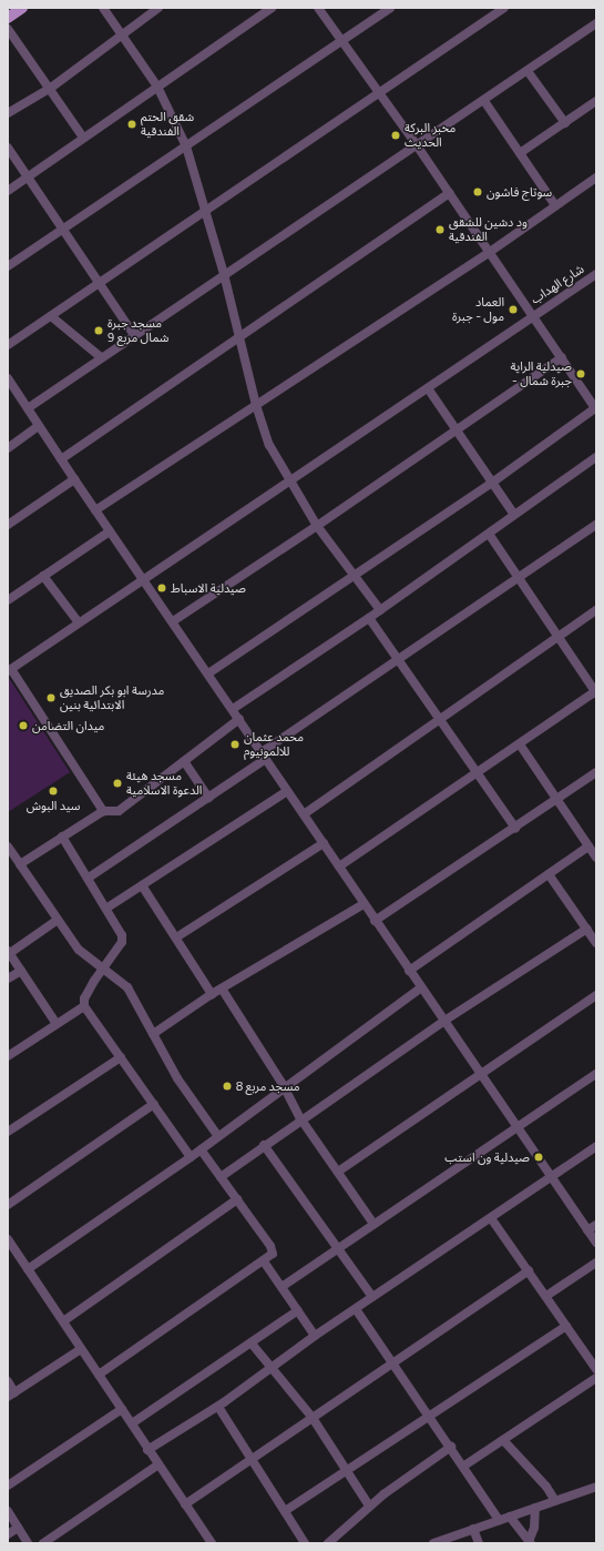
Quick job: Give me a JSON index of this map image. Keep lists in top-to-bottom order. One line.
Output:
{"streets":{"street":["شارع الهداب"]},"places":["شقق الختم الفندقية","مخبز البركة الحديث","سوتاج فاشون","ود دشين للشقق الفندقية","العماد مول - جبرة","مسجد جبرة شمال مربع 9","صيدلية الراية - جبرة شمال","صيدلية الاسباط","مدرسة ابو بكر الصديق الابتدائية بنين","ميدان التضامن","محمد عثمان للالمونيوم","مسجد هيئة الدعوة الاسلامية","سيد البوش","مسجد مربع 8","صيدلية ون استب"]}
